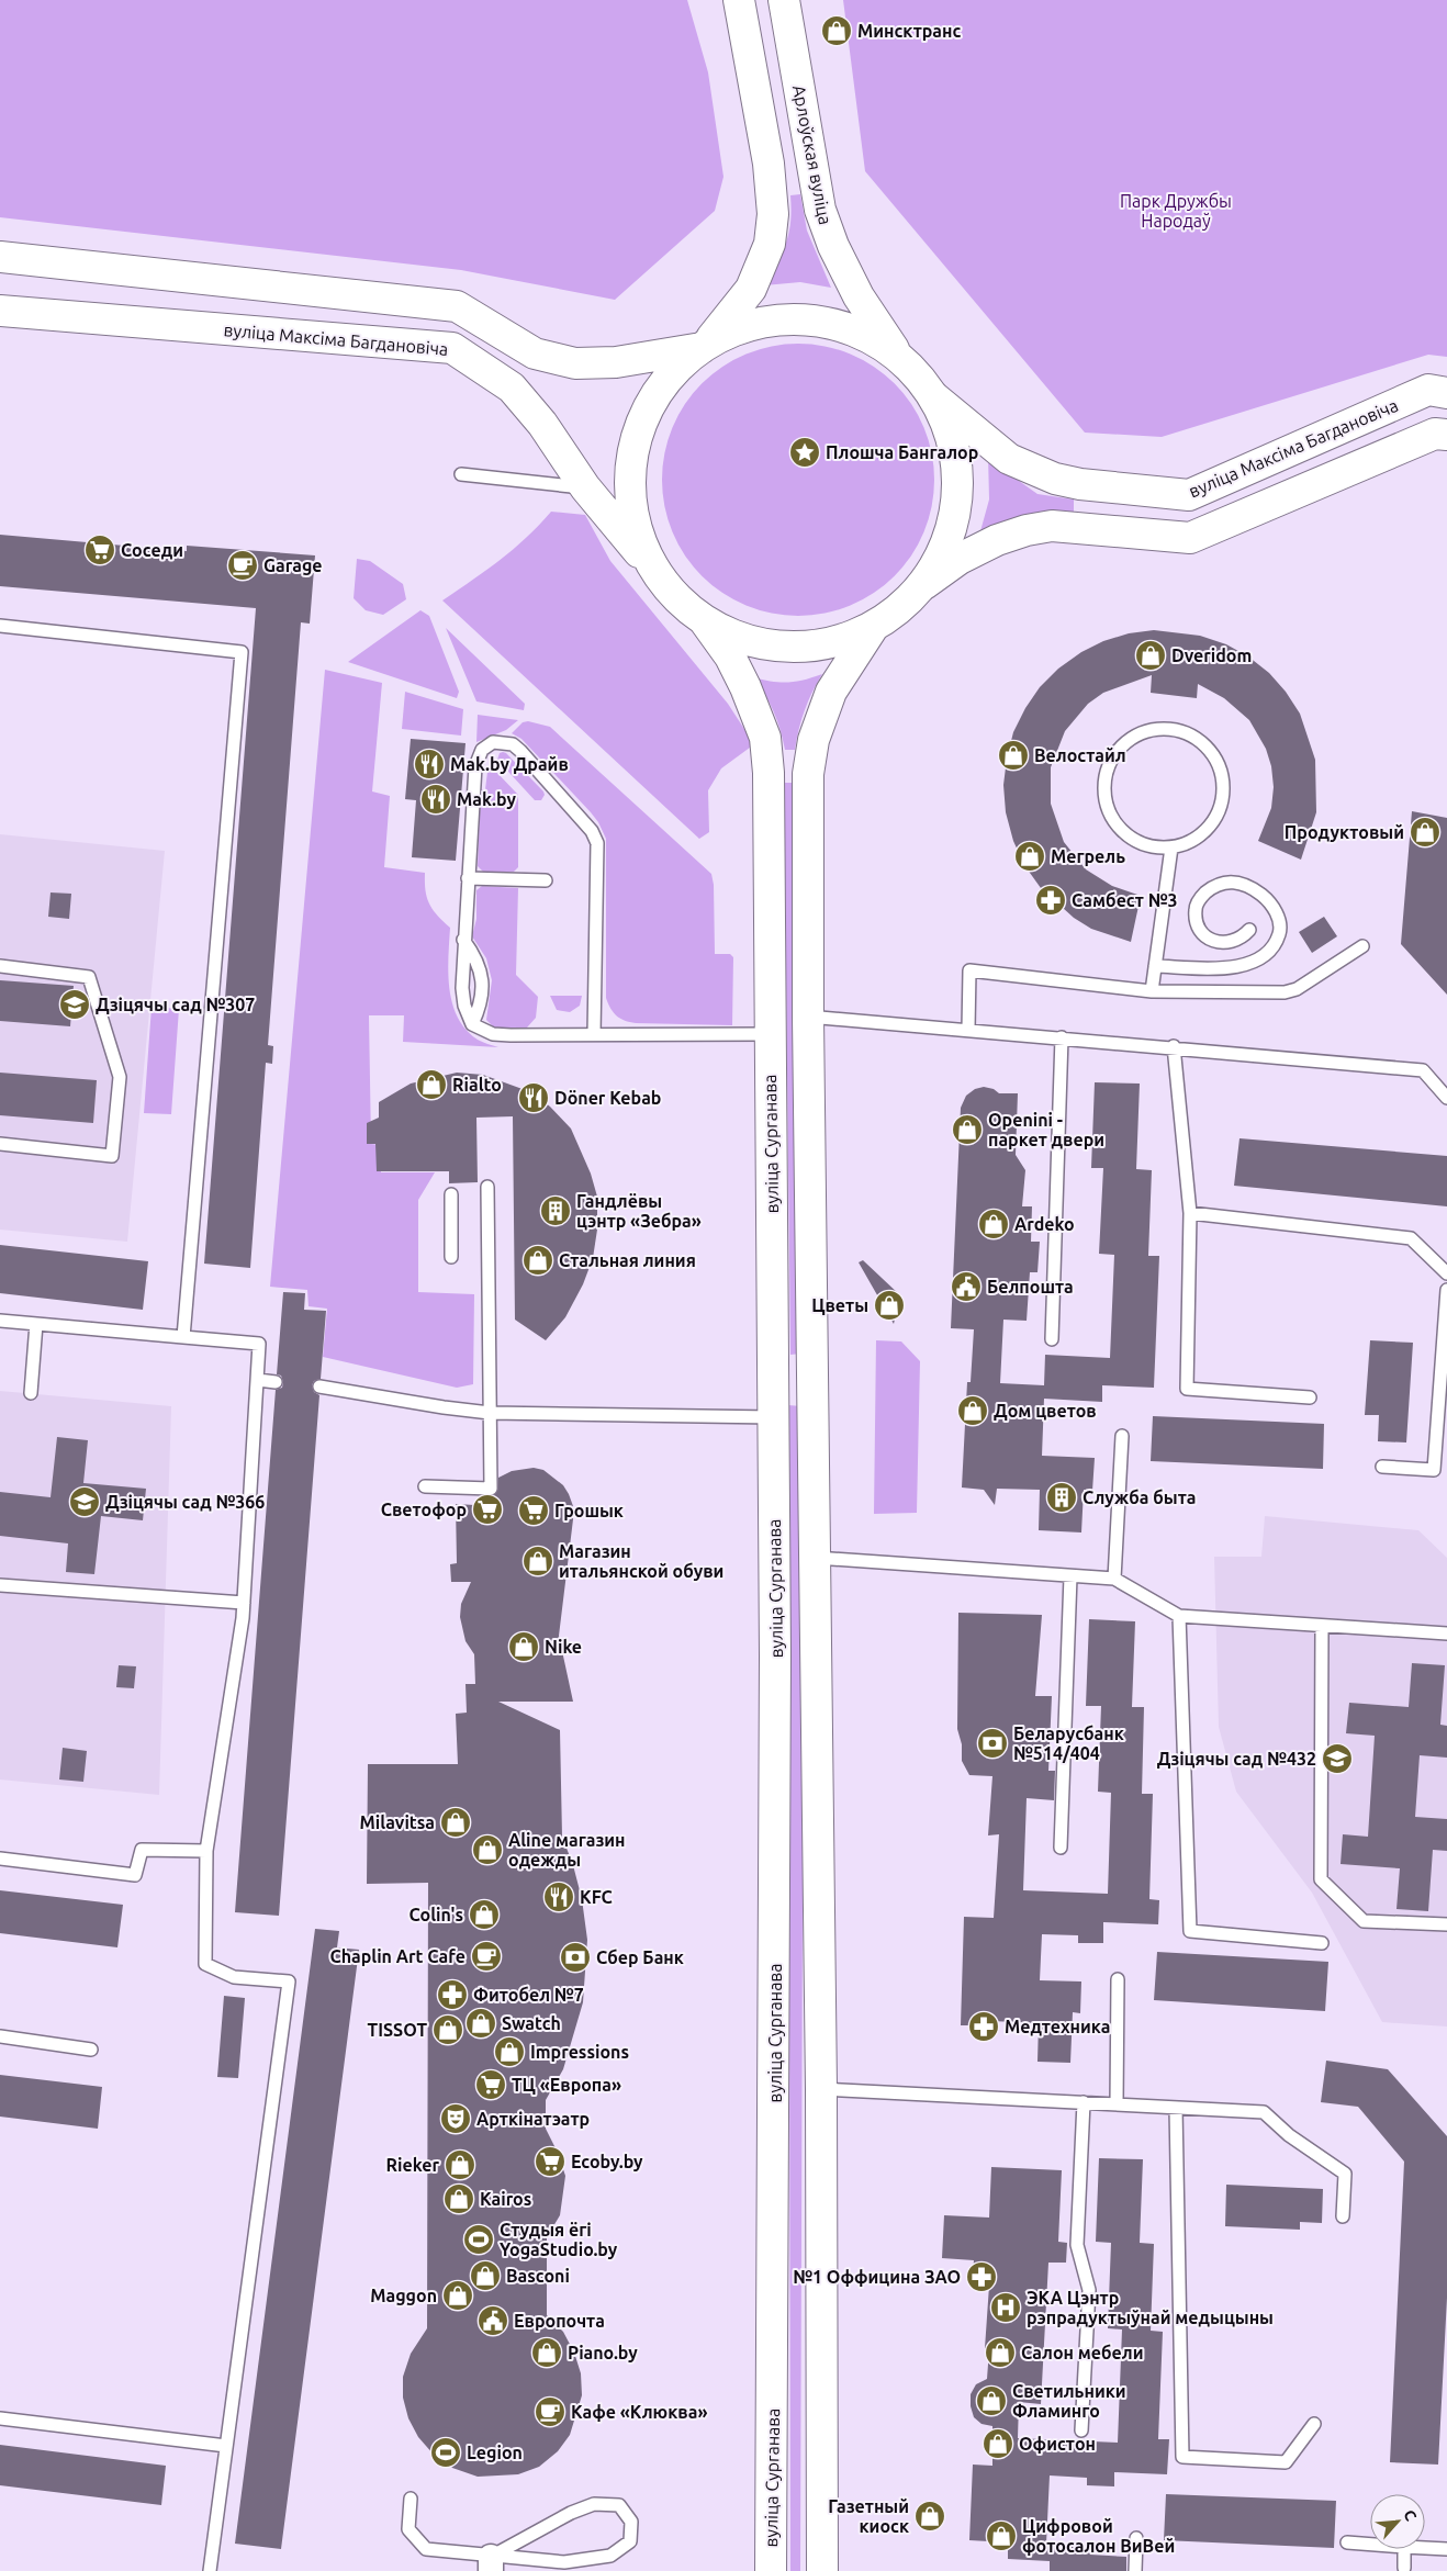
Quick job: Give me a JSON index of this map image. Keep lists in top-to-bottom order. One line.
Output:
{"streets":{"main road":["Арлоўская вуліца","вуліца Максіма Багдановіча","вуліца Сурганава"]},"parks":["Парк Дружбы Народаў"],"places":{"shop":["Минсктранс","Dveridom","Велостайл","Продуктовый","Мегрель","Rialto","Openini - паркет двери","Ardeko","Стальная линия","Цветы","Дом цветов","Магазин итальянской обуви","Nike","Milavitsa","Aline магазин одежды","Colin's","Swatch","TISSOT","Impressions","Rieker","Kairos","Basconi","Maggon","Piano.by","Салон мебели","Светильники Фламинго","Офистон","Газетный киоск","Цифровой фотосалон ВиВей"],"place":["Плошча Бангалор"],"supermarket":["Соседи","Светофор","Грошык","ТЦ «Европа»","Ecoby.by"],"cafe":["Garage","Chaplin Art Cafe","Кафе «Клюква»"],"restaurant":["Маk.by Драйв","Mak.by","Döner Kebab","KFC"],"pharmacy":["Самбест №3","Фитобел №7","Медтехника","№1 Оффицина ЗАО"],"school or university":["Дзіцячы сад №307","Дзіцячы сад №366","Дзіцячы сад №432"],"building":["Гандлёвы цэнтр «Зебра»","Служба быта"],"public building":["Белпошта","Европочта"],"bank":["Беларусбанк №514/404","Сбер Банк"],"theatre":["Арткінатэатр"],"sports":["Студыя ёгі YogaStudio.by","Legion"],"hospital":["ЭКА Цэнтр рэпрадуктыўнай медыцыны"]},"north":"top right"}
